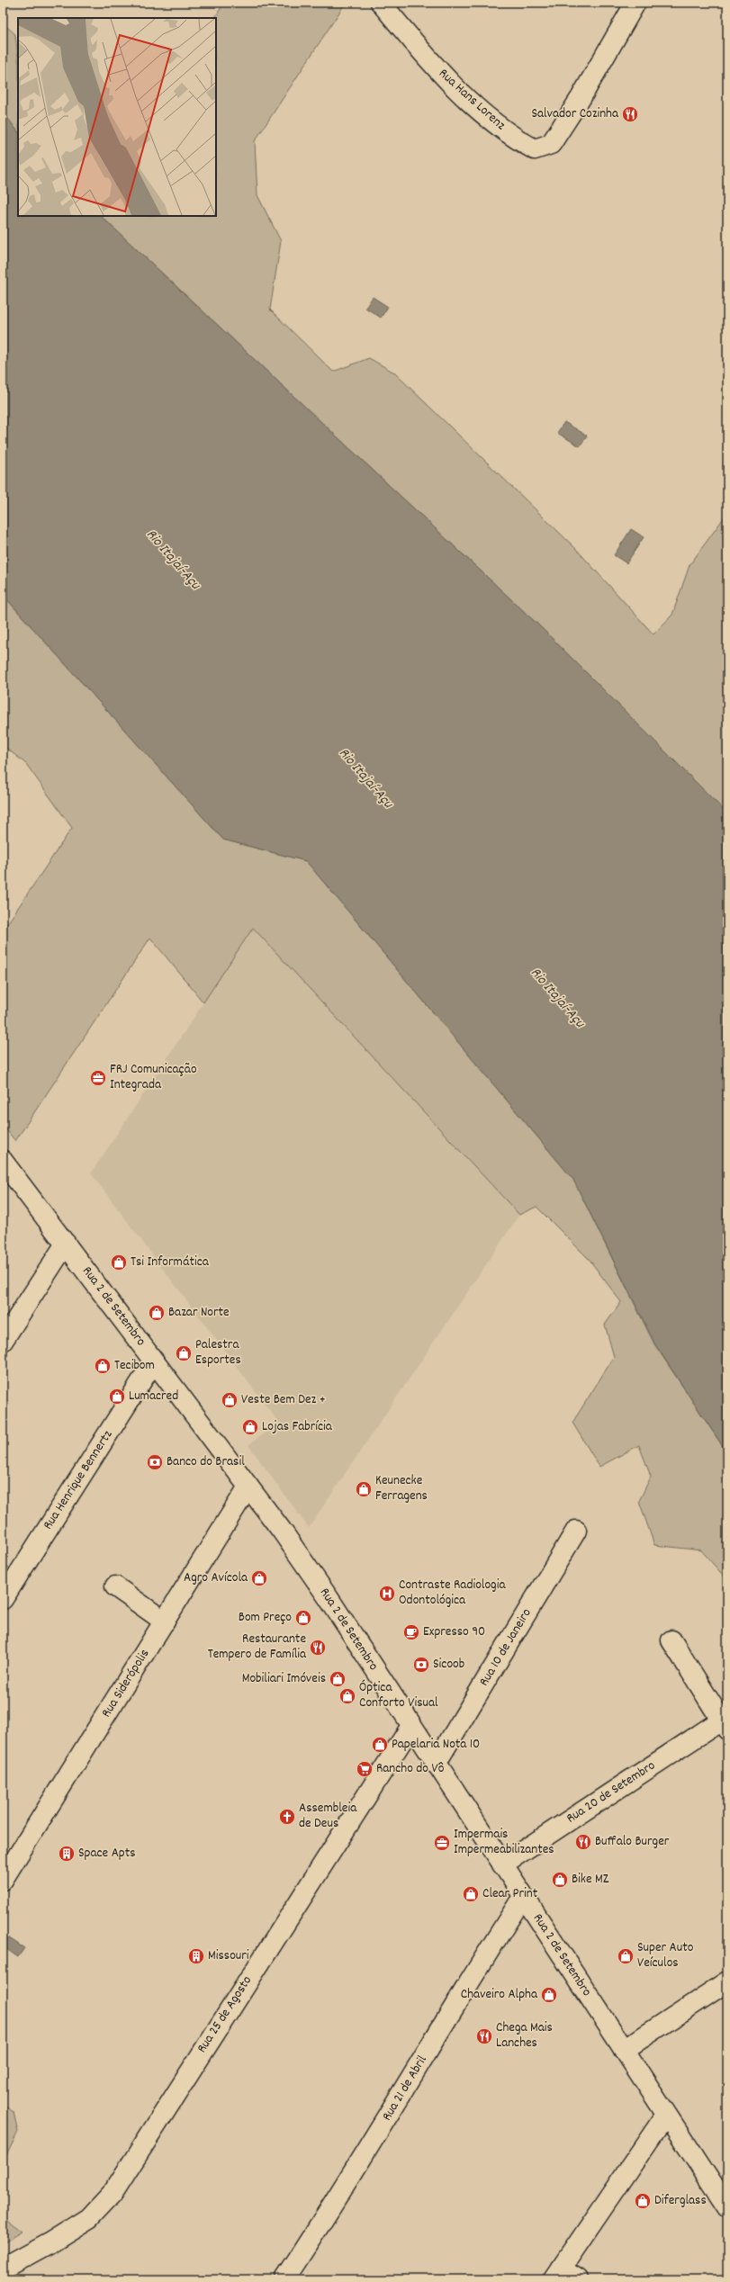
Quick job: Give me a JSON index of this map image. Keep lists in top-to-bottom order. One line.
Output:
{"streets":{"street":["Rua Hans Lorenz","Rua 2 de Setembro","Rua Henrique Bennertz","Rua 10 de Janeiro","Rua Siderópolis","Rua 20 de Setembro","Rua 25 de Agosto","Rua 21 de Abril"]},"crossings":[["Rua 2 de Setembro","Rua Henrique Bennertz"],["Rua 2 de Setembro","Rua 10 de Janeiro"],["Rua 2 de Setembro","Rua Siderópolis"],["Rua 2 de Setembro","Rua 20 de Setembro"],["Rua 2 de Setembro","Rua 25 de Agosto"],["Rua 2 de Setembro","Rua 21 de Abril"]],"water":["Rio Itajaí-Açu"],"places":{"restaurant":["Salvador Cozinha","Restaurante Tempero de Família","Buffalo Burger","Chega Mais Lanches"],"office":["FRJ Comunicação Integrada","Impermais Impermeabilizantes"],"shop":["Tsi Informática","Bazar Norte","Palestra Esportes","Tecibom","Lumacred","Veste Bem Dez +","Lojas Fabrícia","Keunecke Ferragens","Agro Avícola","Bom Preço","Mobiliari Imóveis","Óptica Conforto Visual","Papelaria Nota 10","Bike MZ","Clear Print","Super Auto Veículos","Chaveiro Alpha","Diferglass"],"bank":["Banco do Brasil","Sicoob"],"hospital":["Contraste Radiologia Odontológica"],"cafe":["Expresso 90"],"supermarket":["Rancho do Vô"],"church":["Assembleia de Deus"],"building":["Space Apts","Missouri"]}}
